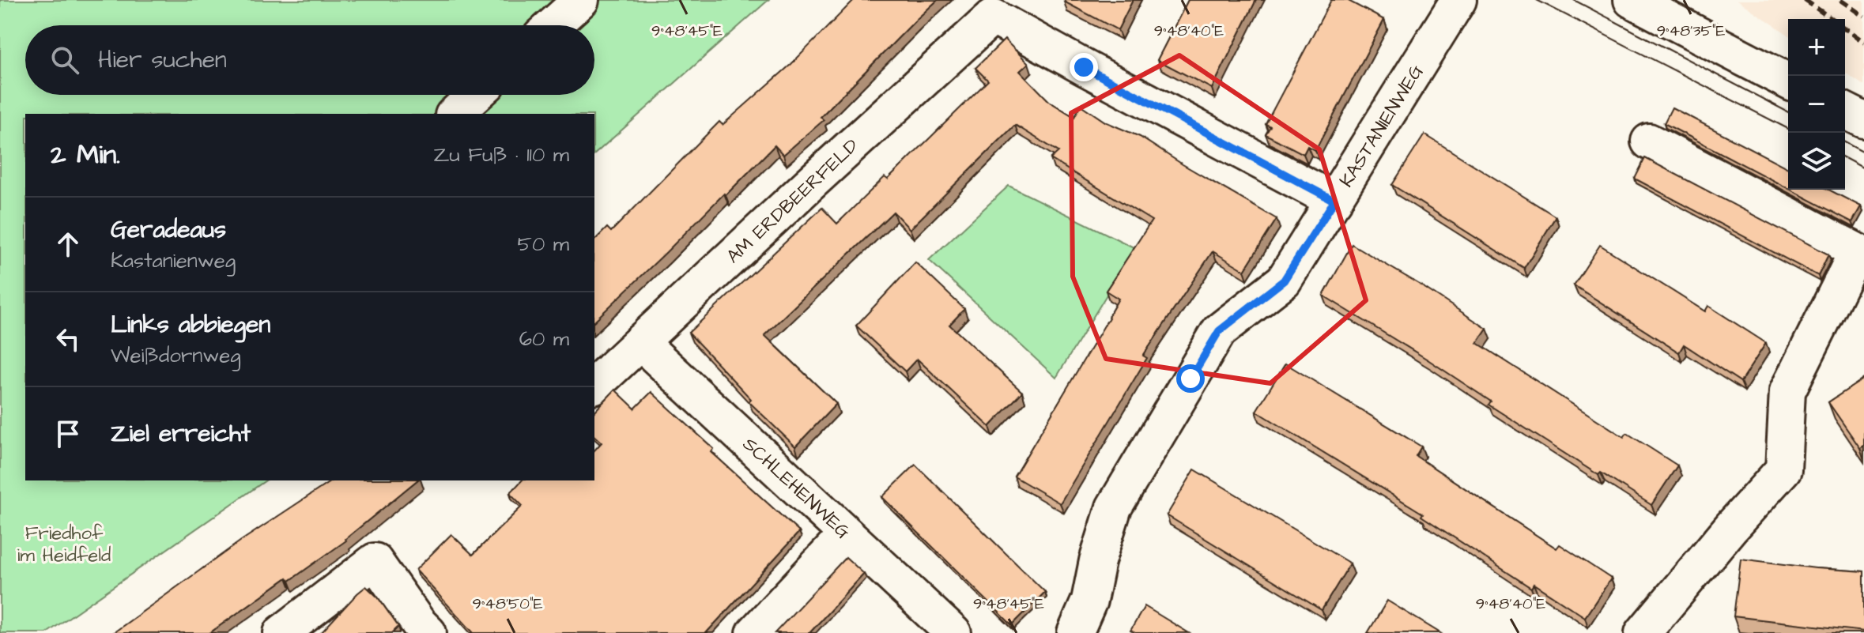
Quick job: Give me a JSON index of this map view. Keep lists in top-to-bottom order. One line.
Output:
{"streets":{"street":["KASTANIENWEG","AM ERDBEERFELD","SCHLEHENWEG"]},"crossings":[["KASTANIENWEG","AM ERDBEERFELD"],["AM ERDBEERFELD","SCHLEHENWEG"]],"parks":["Friedhof im Heidfeld"],"page":{"map_buttons":["+","−"],"search":"Hier suchen","heading":["2 Min.","Zu Fuß · 110 m"],"list":[["Geradeaus","Kastanienweg","50 m"],["Links abbiegen","Weißdornweg","60 m"],"Ziel erreicht"]},"coordinates":["9°48'45\"E","9°48'40\"E","9°48'35\"E","9°48'50\"E"]}
